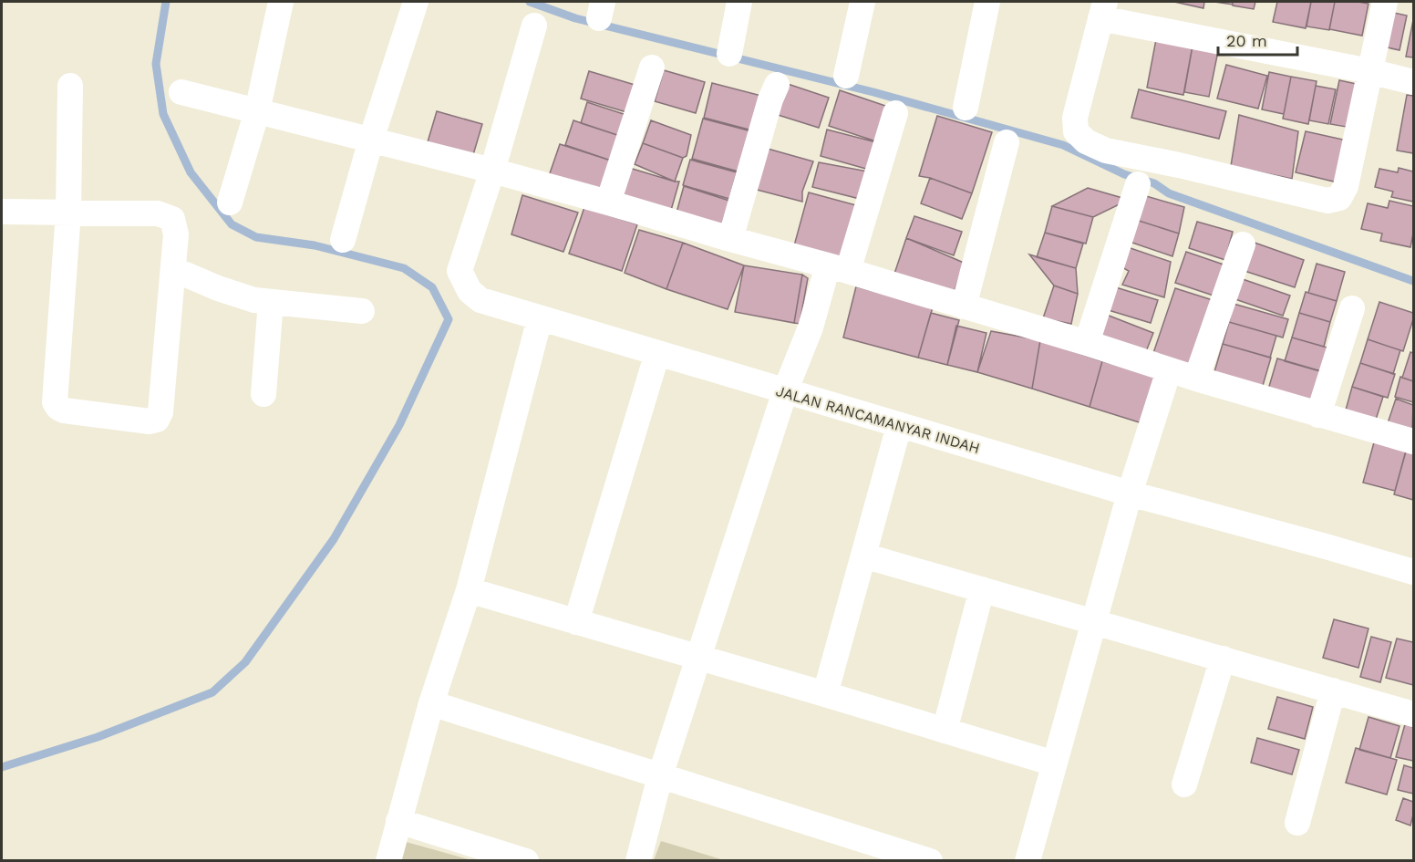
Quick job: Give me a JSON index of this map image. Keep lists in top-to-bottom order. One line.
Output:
{"streets":{"street":["JALAN RANCAMANYAR INDAH"]},"scale_bar":"20 m"}
